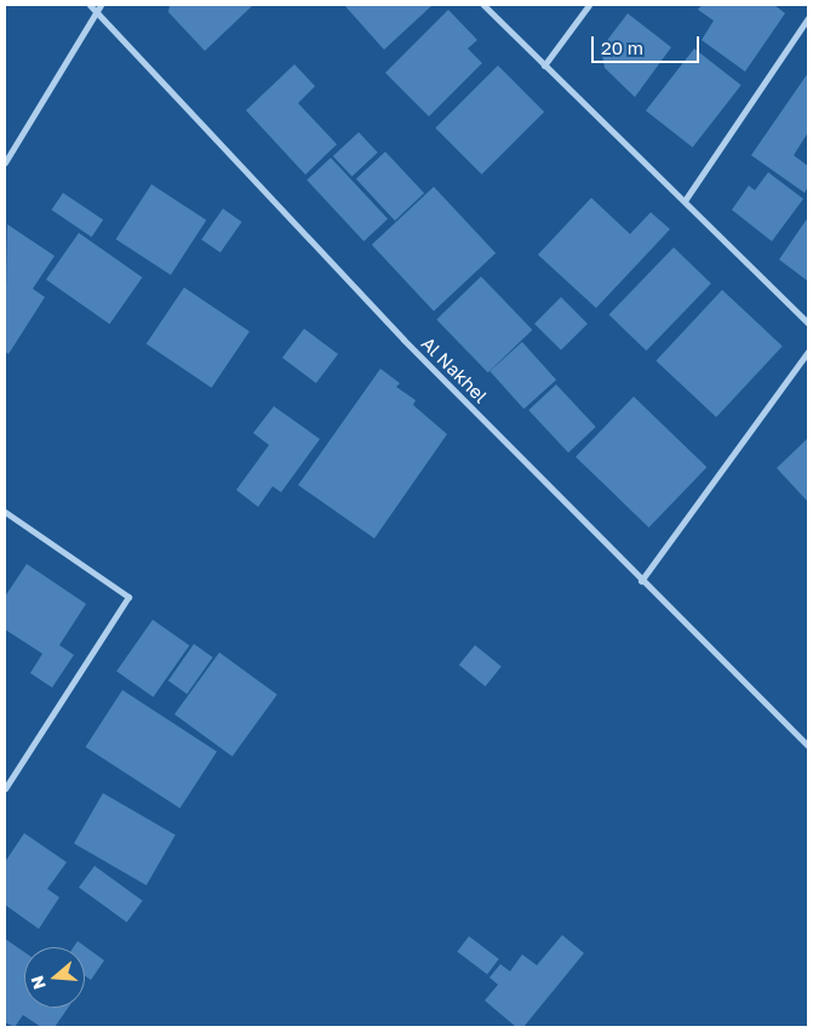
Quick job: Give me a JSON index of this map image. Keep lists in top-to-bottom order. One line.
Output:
{"streets":{"street":["Al Nakhel"]},"scale_bar":"20 m","north":"left"}
